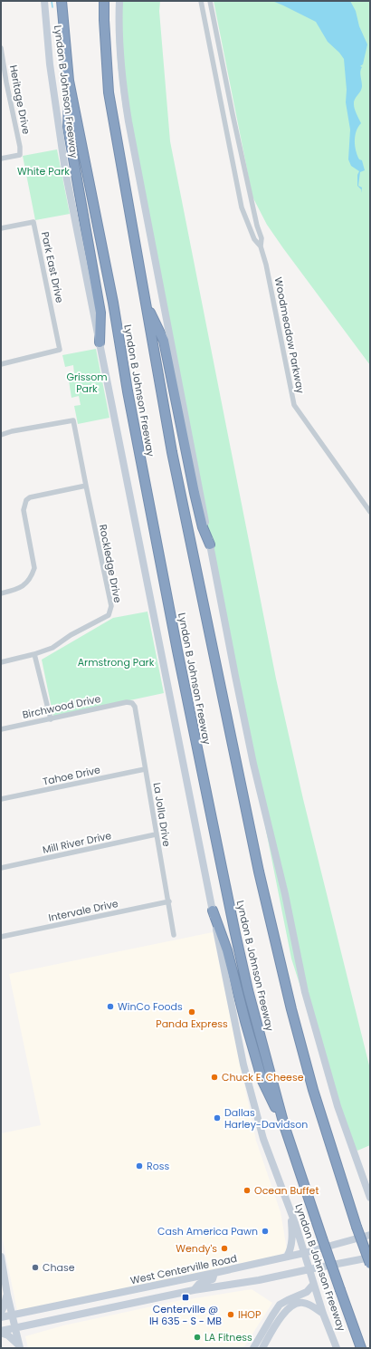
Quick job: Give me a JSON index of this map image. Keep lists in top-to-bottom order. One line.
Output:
{"streets":{"highway":["Lyndon B Johnson Freeway"],"main road":["West Centerville Road"],"street":["Heritage Drive","Park East Drive","Woodmeadow Parkway","Rockledge Drive","Birchwood Drive","Tahoe Drive","La Jolla Drive","Mill River Drive","Intervale Drive"]},"crossings":[["Lyndon B Johnson Freeway","West Centerville Road"],["Birchwood Drive","La Jolla Drive"],["Tahoe Drive","La Jolla Drive"],["La Jolla Drive","Mill River Drive"],["La Jolla Drive","Intervale Drive"]],"parks":["White Park","Grissom Park","Armstrong Park"],"places":{"other":["WinCo Foods","Panda Express","Chuck E. Cheese","Dallas Harley-Davidson","Ross","Ocean Buffet","Cash America Pawn","Wendy's","Chase","IHOP","LA Fitness"],"transit":["Centerville @ IH 635 - S - MB"]}}
